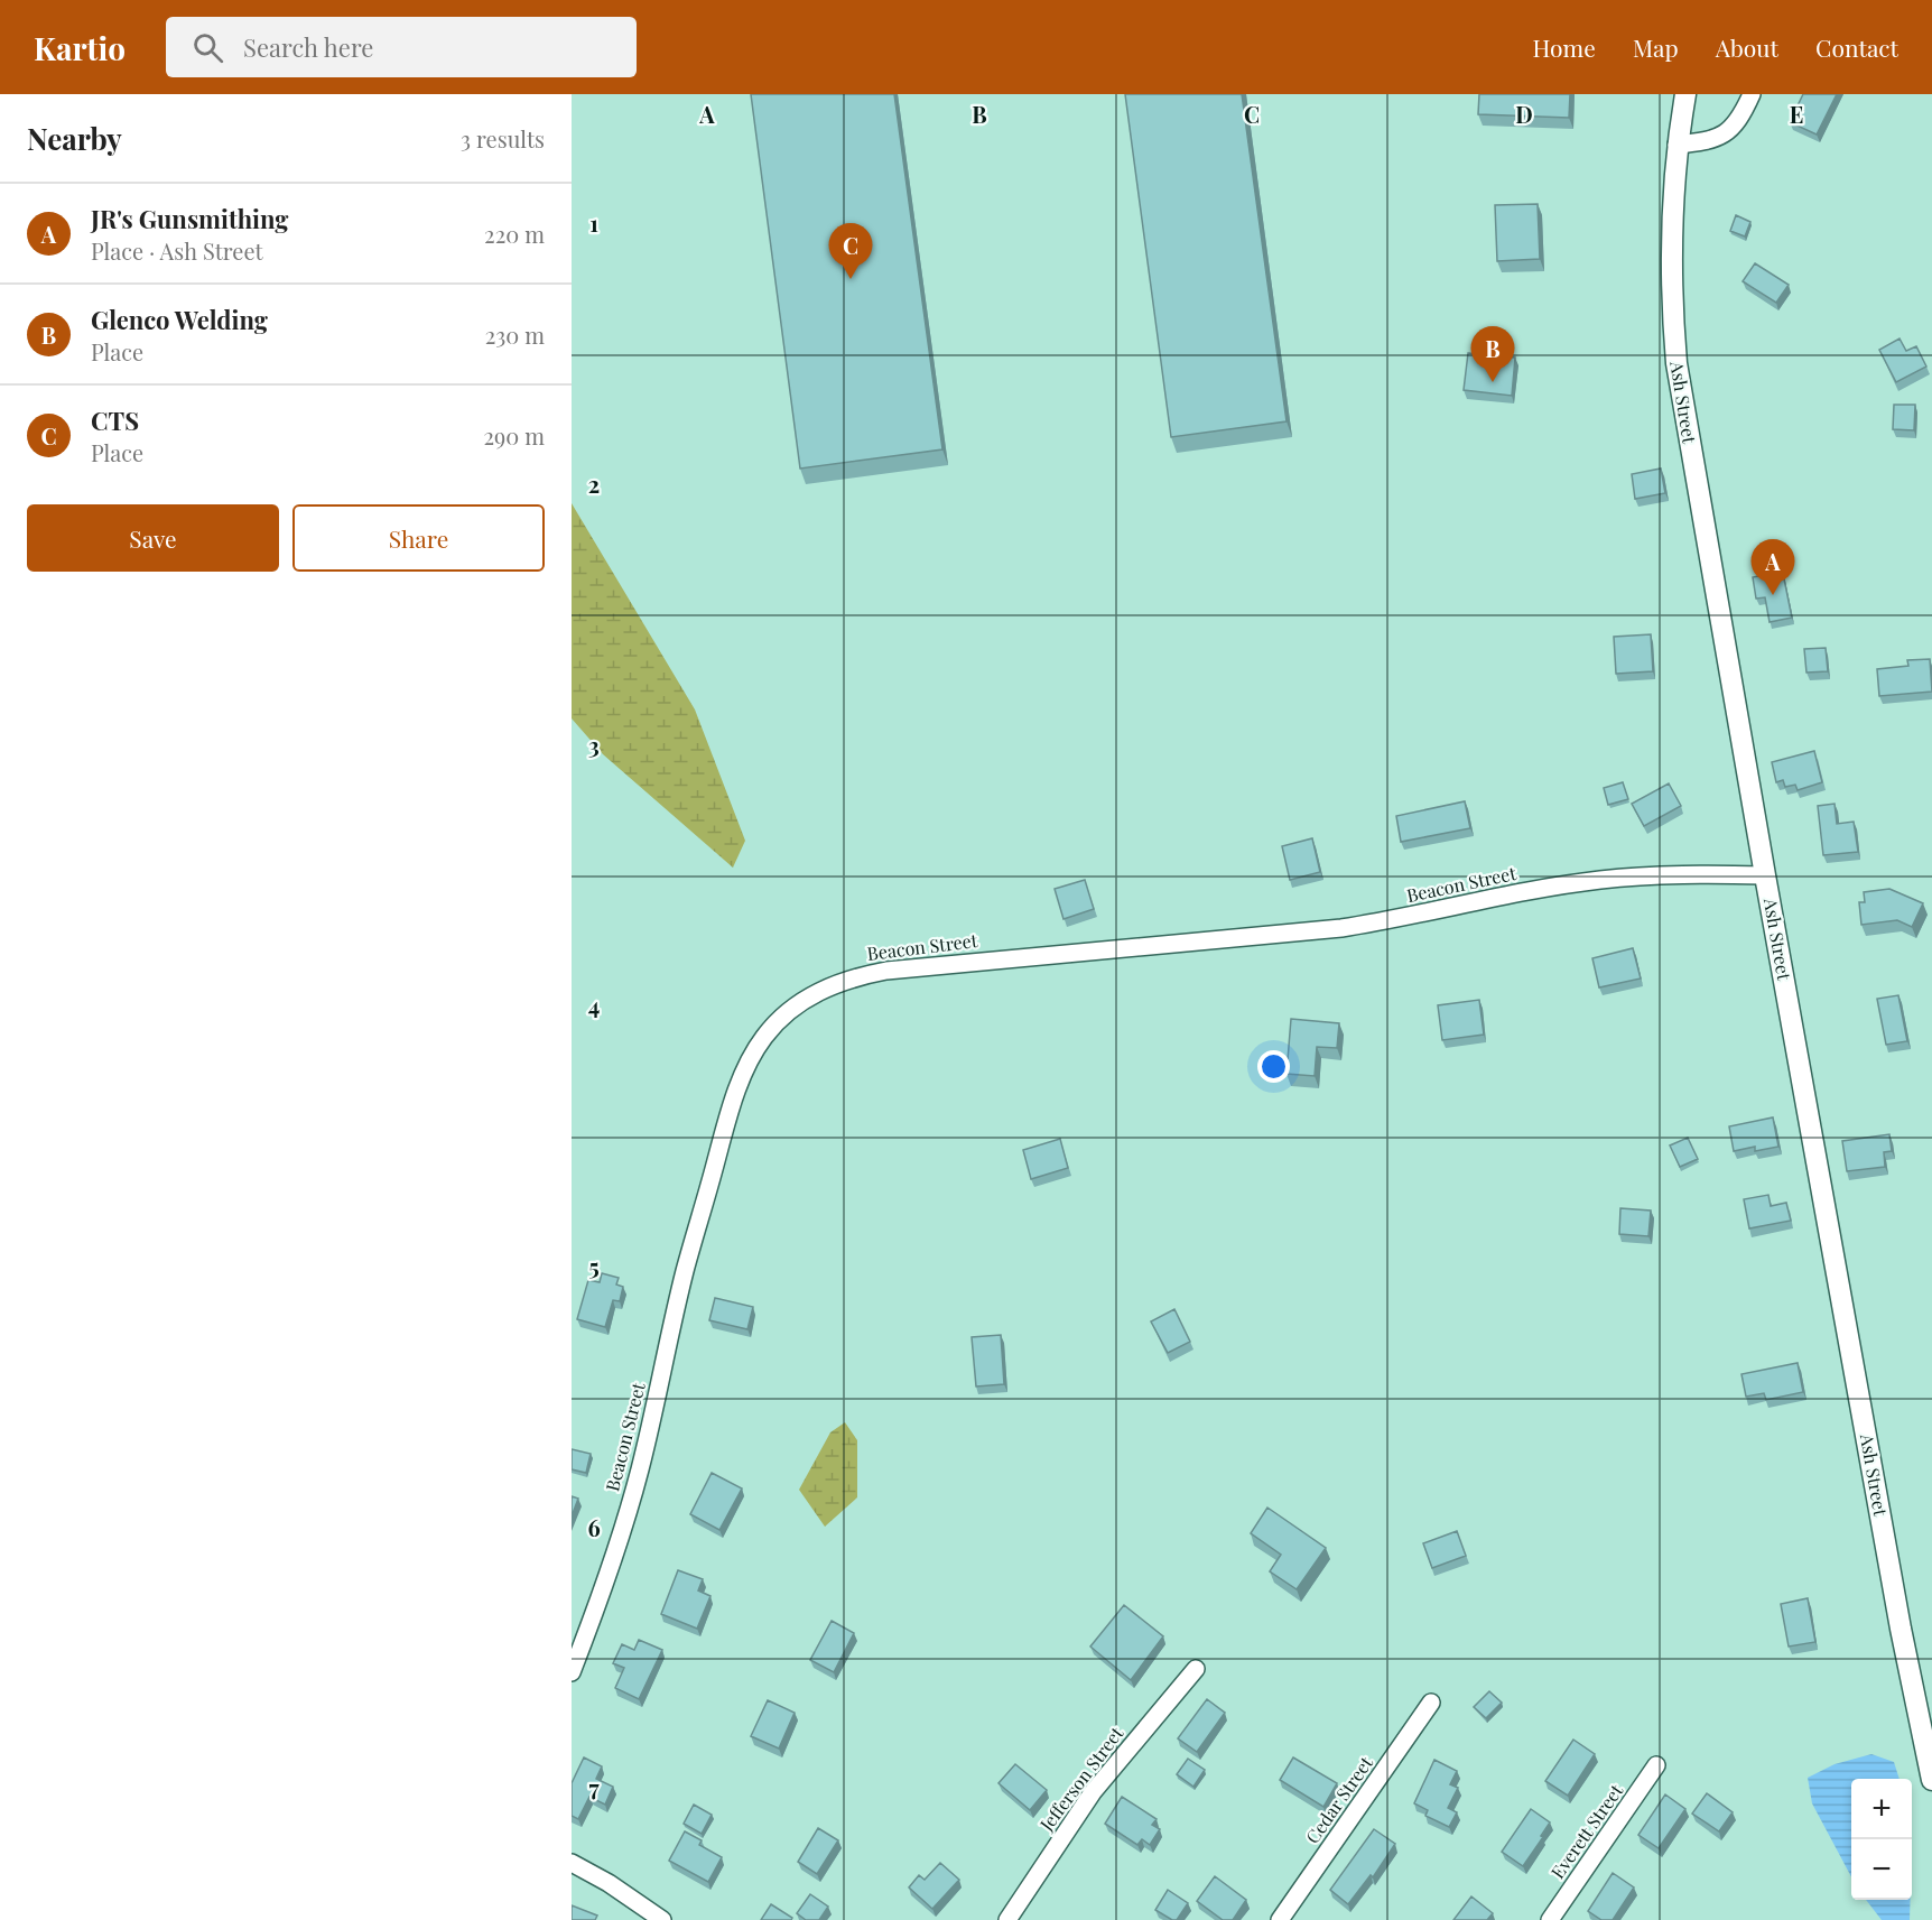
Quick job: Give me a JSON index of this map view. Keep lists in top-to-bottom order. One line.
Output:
{"streets":{"street":["Ash Street","Beacon Street","Jefferson Street","Cedar Street","Everett Street"]},"crossings":[["Ash Street","Beacon Street"]],"page":{"header":"Kartio","search":"Search here","nav":["Home","Map","About","Contact"],"heading":["Nearby","3 results"],"list":[{"mark":"A","name":"JR's Gunsmithing","note":"Place · Ash Street","value":"220 m"},{"mark":"B","name":"Glenco Welding","note":"Place","value":"230 m"},{"mark":"C","name":"CTS","note":"Place","value":"290 m"}],"pins":["C","B","A"],"buttons":["Save","Share"],"map_buttons":["+","−"]},"grid":{"columns":["A","B","C","D","E"],"rows":["1","2","3","4","5","6","7"]}}
